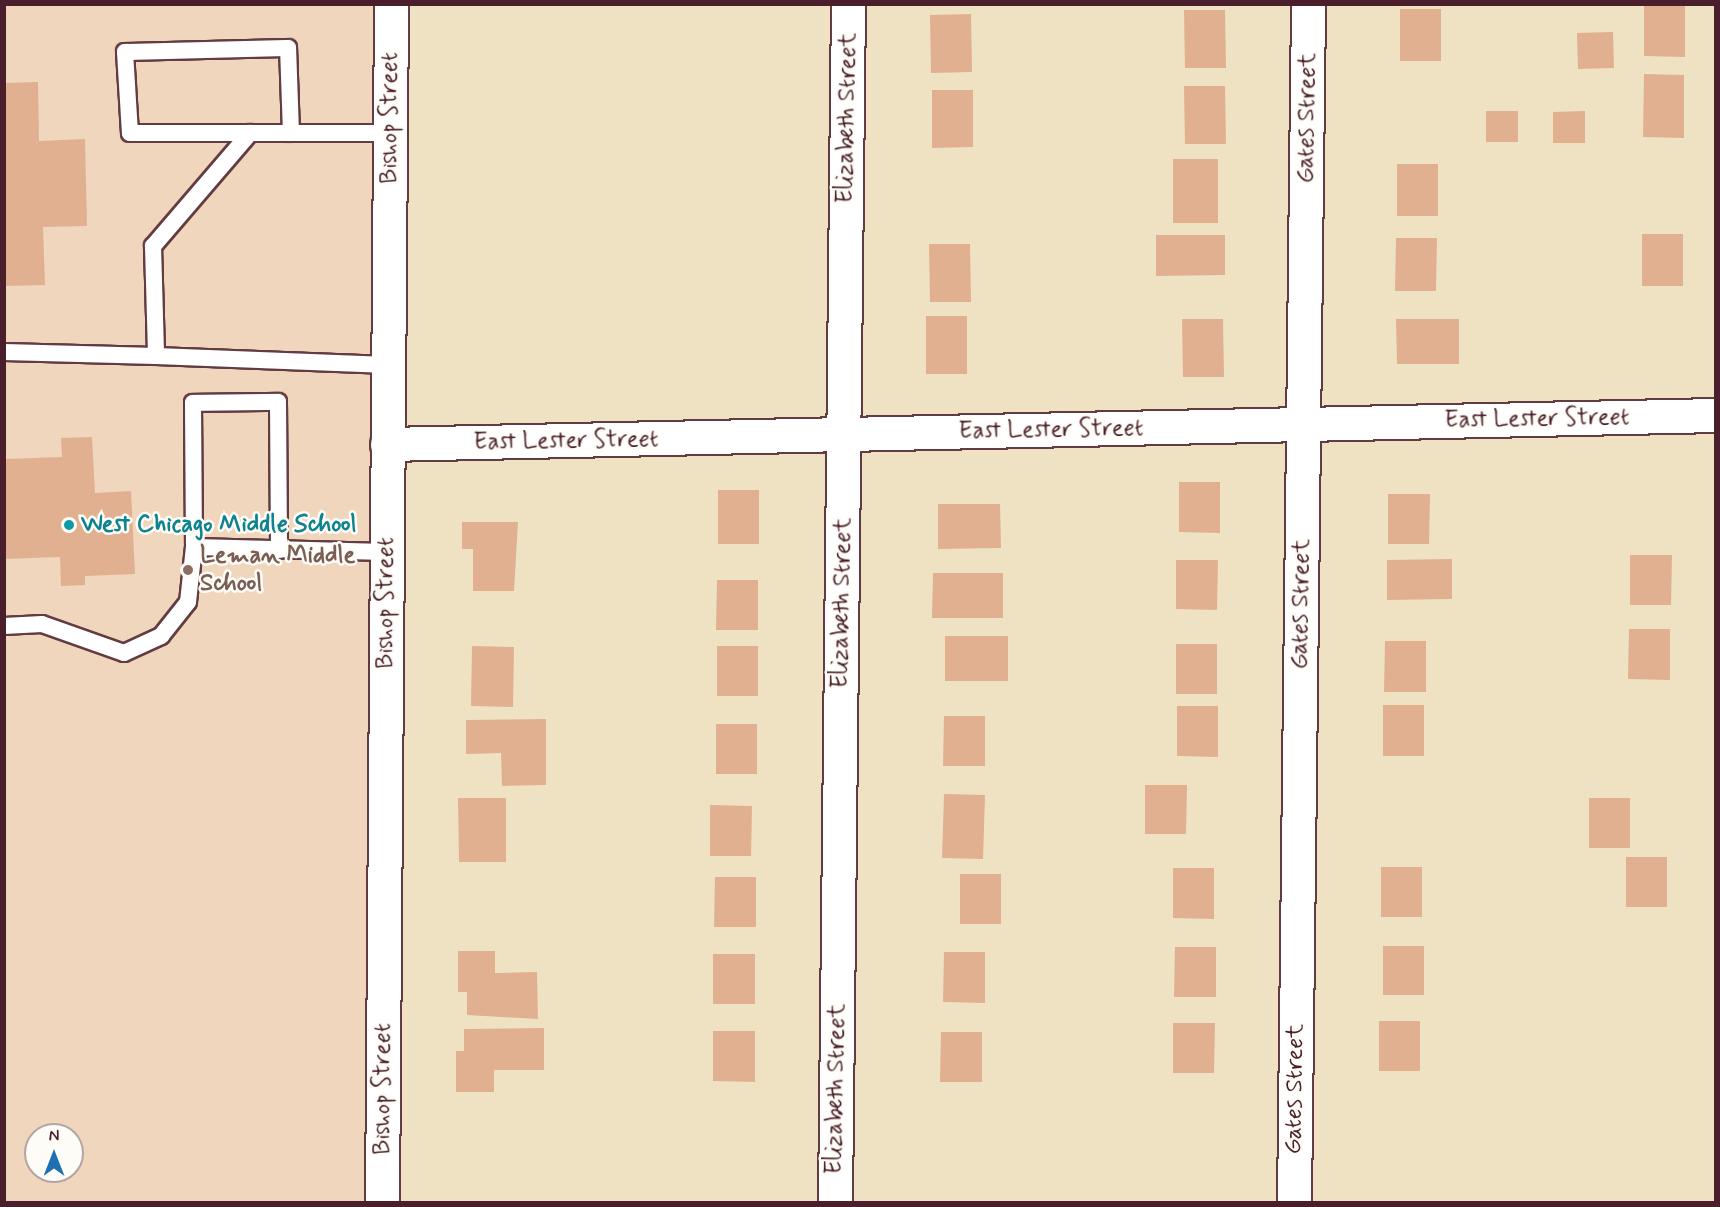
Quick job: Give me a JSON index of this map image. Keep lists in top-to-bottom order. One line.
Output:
{"streets":{"street":["Bishop Street","Elizabeth Street","Gates Street","East Lester Street"]},"crossings":[["Bishop Street","East Lester Street"],["Elizabeth Street","East Lester Street"],["Gates Street","East Lester Street"]],"places":["West Chicago Middle School","Leman Middle School"],"north":"top"}
